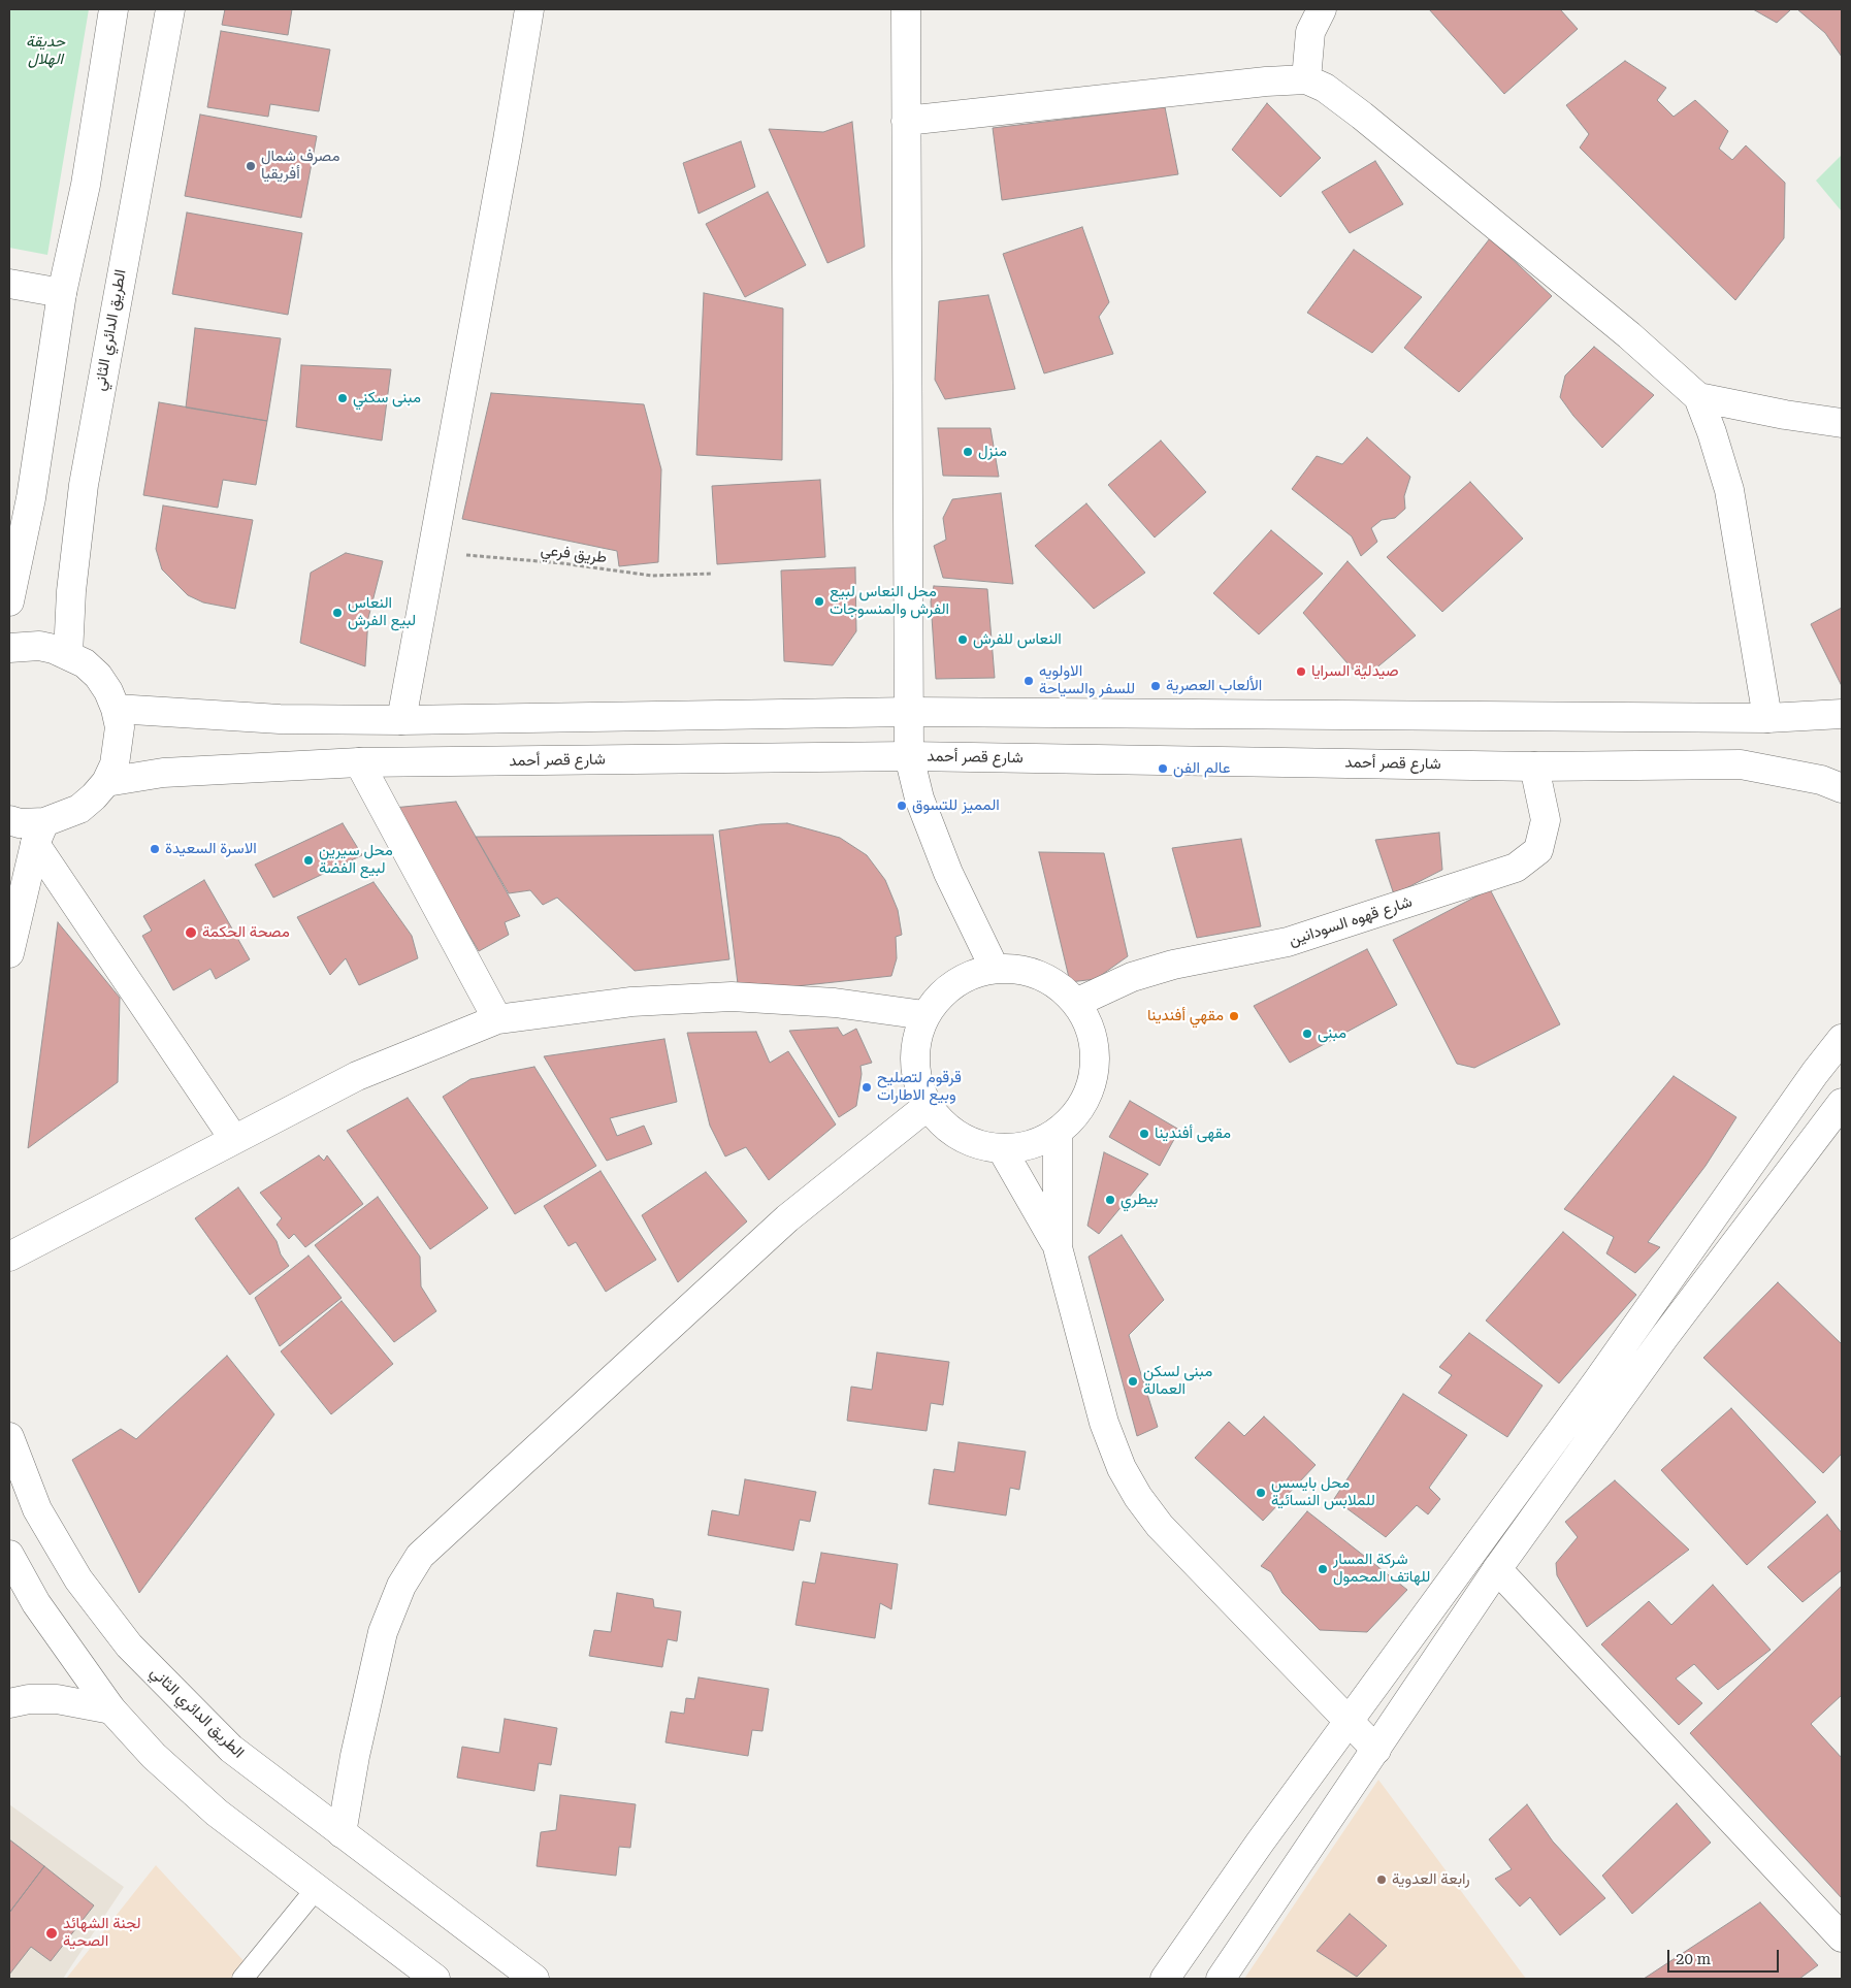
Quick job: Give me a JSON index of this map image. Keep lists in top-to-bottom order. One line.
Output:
{"streets":{"main road":["الطريق الدائري الثاني","شارع قصر أحمد","شارع قهوه السودانين"],"path":["طريق فرعي"]},"crossings":[["شارع قصر أحمد","شارع قهوه السودانين"]],"parks":["حديقة الهلال"],"places":["مصرف شمال أفريقيا","مبنى سكني","منزل","محل النعاس لبيع الفرش والمنسوجات","النعاس لبيع الفرش","النعاس للفرش","صيدلية السرايا","الاولويه للسفر والسياحة","الألعاب العصرية","عالم الفن","المميز للتسوق","الاسرة السعيدة","محل سيرين لبيع الفضة","مصحة الحكمة","مقهي أفندينا","مبنى","قرقوم لتصليح وبيع الاطارات","مقهى أفندينا","بيطري","مبنى لسكن العمالة","محل بايسس للملابس النسائية","شركة المسار للهاتف المحمول","رابعة العدوية","لجنة الشهائد الصحية"],"scale_bar":"20 m"}
